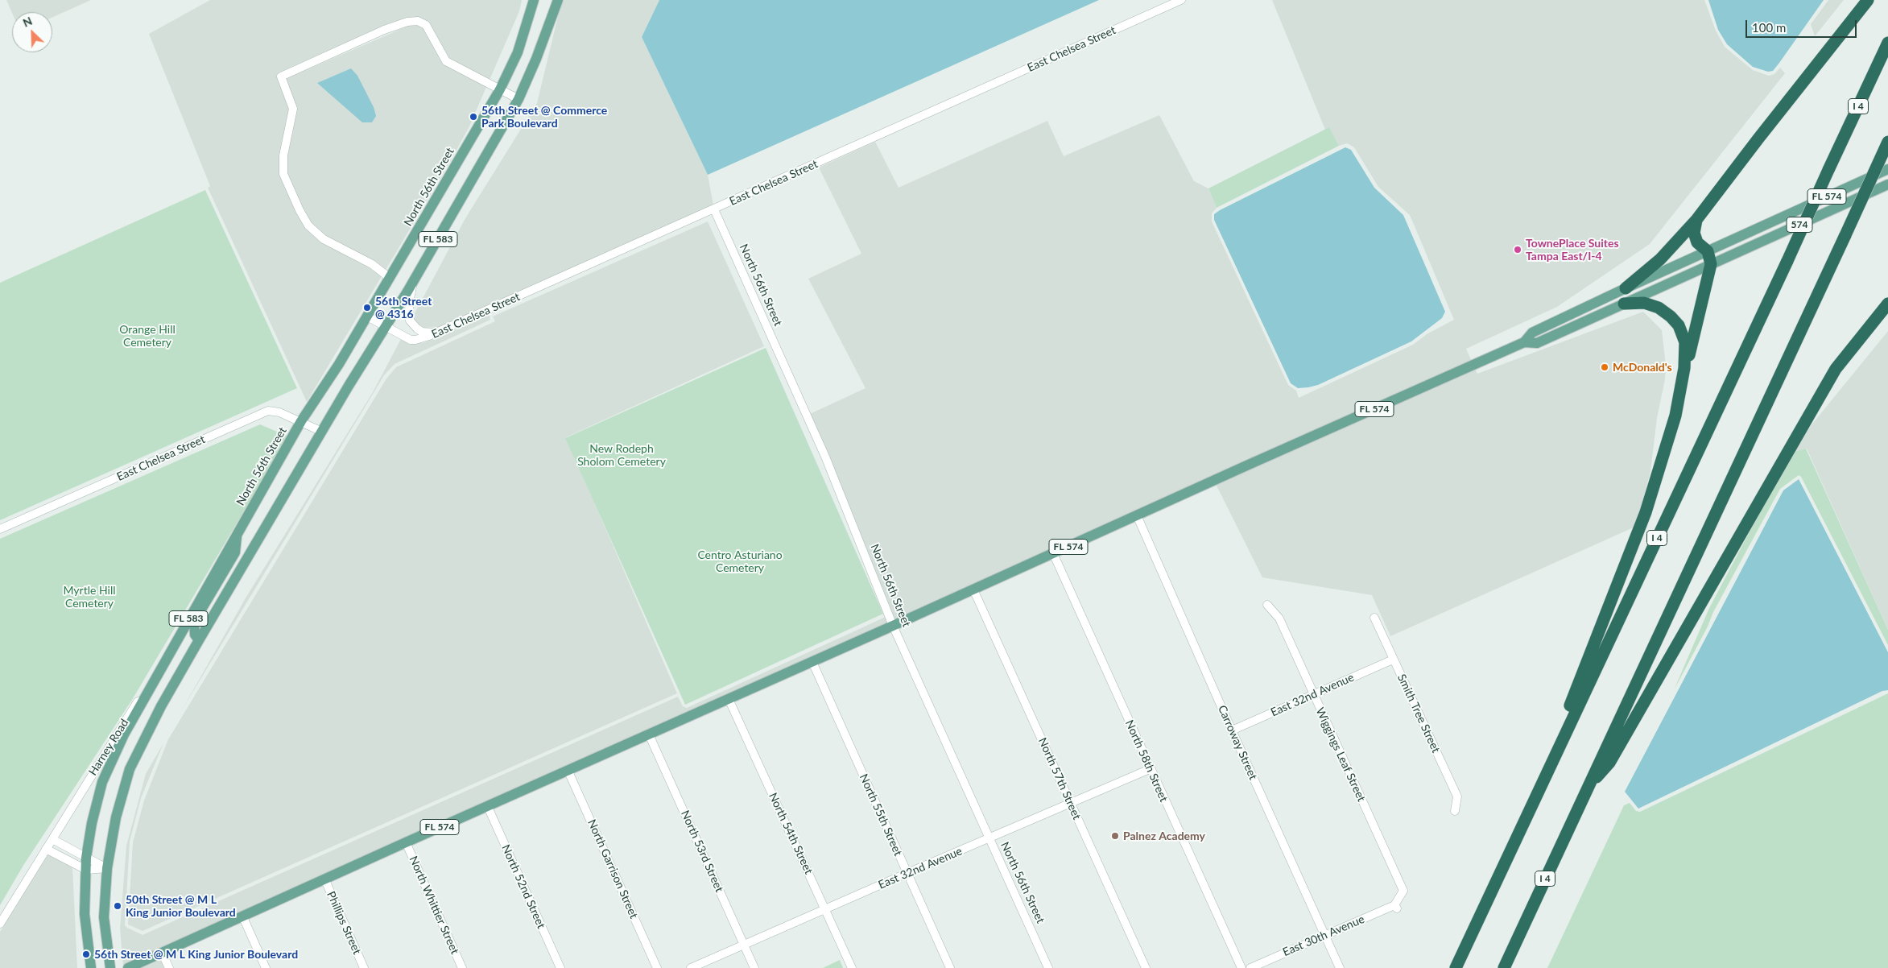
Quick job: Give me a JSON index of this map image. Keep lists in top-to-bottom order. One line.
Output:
{"streets":{"highway":["I 4"],"main road":["North 56th Street","FL 574","574","FL 583"],"street":["East Chelsea Street","East 32nd Avenue","Smith Tree Street","Carroway Street","Harney Road","Wiggings Leaf Street","North 58th Street","North 57th Street","North 55th Street","North 54th Street","North 53rd Street","North Garrison Street","North 52nd Street","North Whittier Street","Phillips Street","East 30th Avenue"]},"crossings":[["East Chelsea Street","North 56th Street"],["East Chelsea Street","FL 583"],["North 56th Street","FL 574"],["North 56th Street","East 32nd Avenue"],["North 56th Street","Harney Road"],["FL 574","574"],["FL 574","Carroway Street"],["FL 574","North 58th Street"],["FL 574","North 57th Street"],["FL 574","North 55th Street"],["FL 574","North 54th Street"],["FL 574","North 53rd Street"],["FL 574","North Garrison Street"],["FL 574","North 52nd Street"],["FL 574","North Whittier Street"],["FL 574","Phillips Street"],["East 32nd Avenue","Smith Tree Street"],["East 32nd Avenue","Carroway Street"],["East 32nd Avenue","Wiggings Leaf Street"],["East 32nd Avenue","North 58th Street"],["East 32nd Avenue","North 57th Street"],["East 32nd Avenue","North 55th Street"],["East 32nd Avenue","North 54th Street"],["East 32nd Avenue","North 53rd Street"],["Carroway Street","East 30th Avenue"],["Wiggings Leaf Street","East 30th Avenue"]],"parks":["Orange Hill Cemetery","New Rodeph Sholom Cemetery","Centro Asturiano Cemetery","Myrtle Hill Cemetery"],"places":["56th Street @ Commerce Park Boulevard","TownePlace Suites Tampa East/I-4","56th Street @ 4316","McDonald's","Palnez Academy","50th Street @ M L King Junior Boulevard","56th Street @ M L King Junior Boulevard"],"scale_bar":"100 m","north":"top left"}
